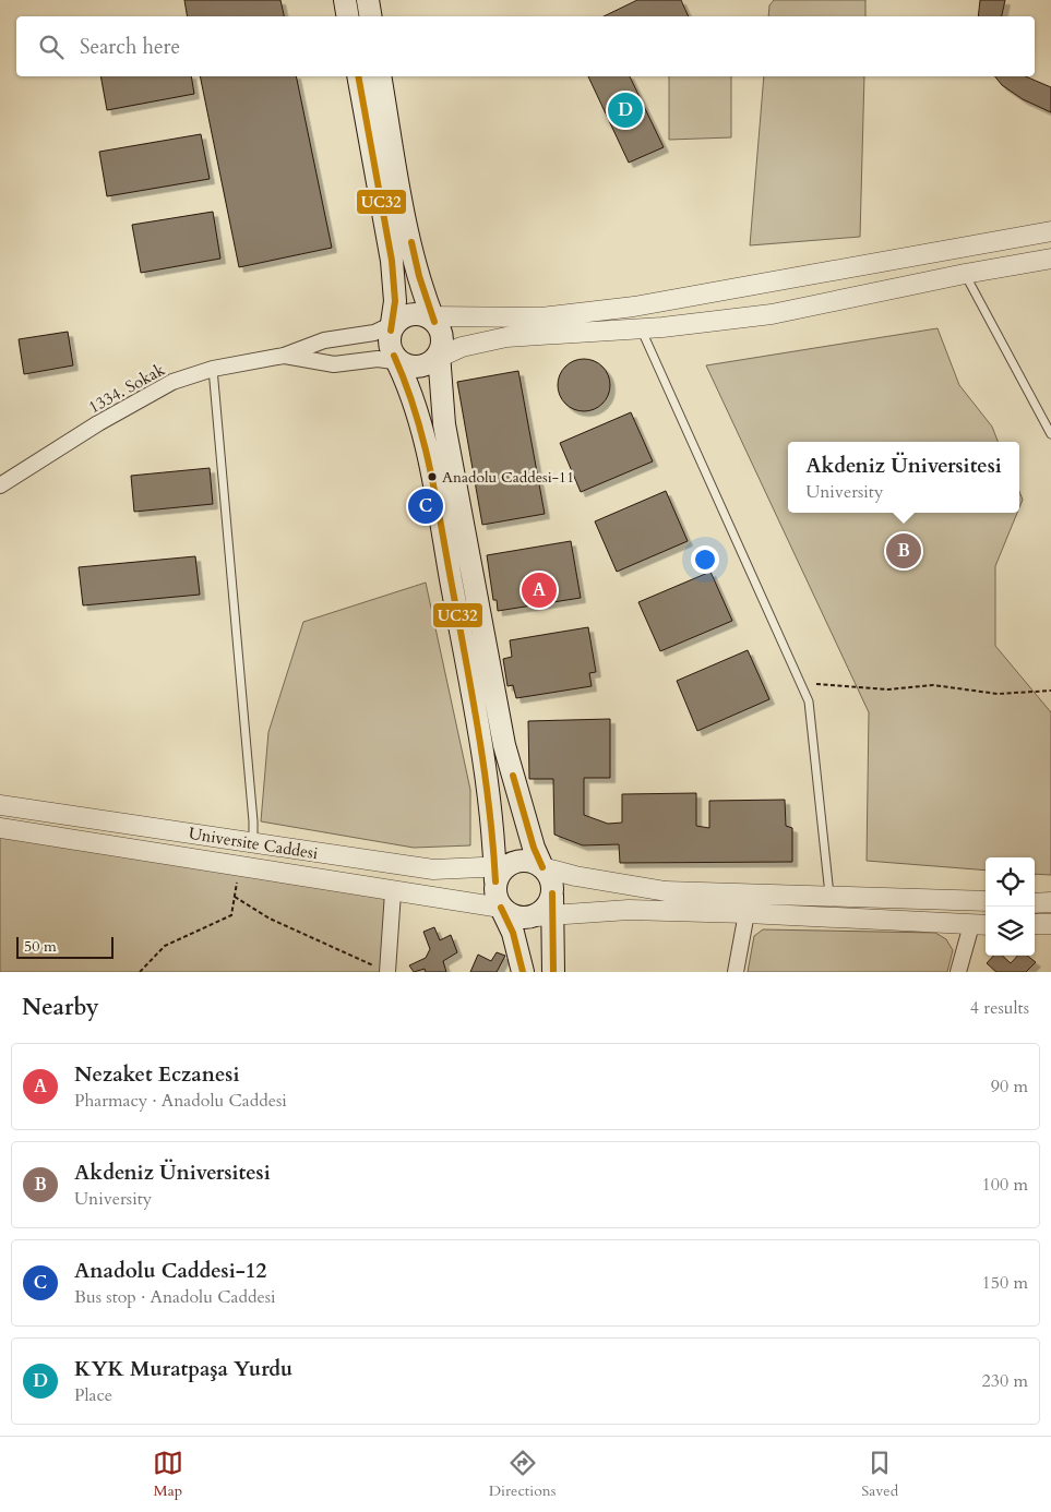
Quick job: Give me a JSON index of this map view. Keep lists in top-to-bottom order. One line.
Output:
{"streets":{"street":["1334. Sokak","Universite Caddesi"]},"places":["Anadolu Caddesi-11"],"lines":["transit line UC32"],"scale_bar":"50 m","page":{"search":"Search here","pins":["D","C","B","A"],"popup":["Akdeniz Üniversitesi","University"],"scale":"50 m","heading":["Nearby","4 results"],"list":[{"mark":"A","name":"Nezaket Eczanesi","note":"Pharmacy · Anadolu Caddesi","value":"90 m"},{"mark":"B","name":"Akdeniz Üniversitesi","note":"University","value":"100 m"},{"mark":"C","name":"Anadolu Caddesi-12","note":"Bus stop · Anadolu Caddesi","value":"150 m"},{"mark":"D","name":"KYK Muratpaşa Yurdu","note":"Place","value":"230 m"}],"nav":["Map","Directions","Saved"]}}
